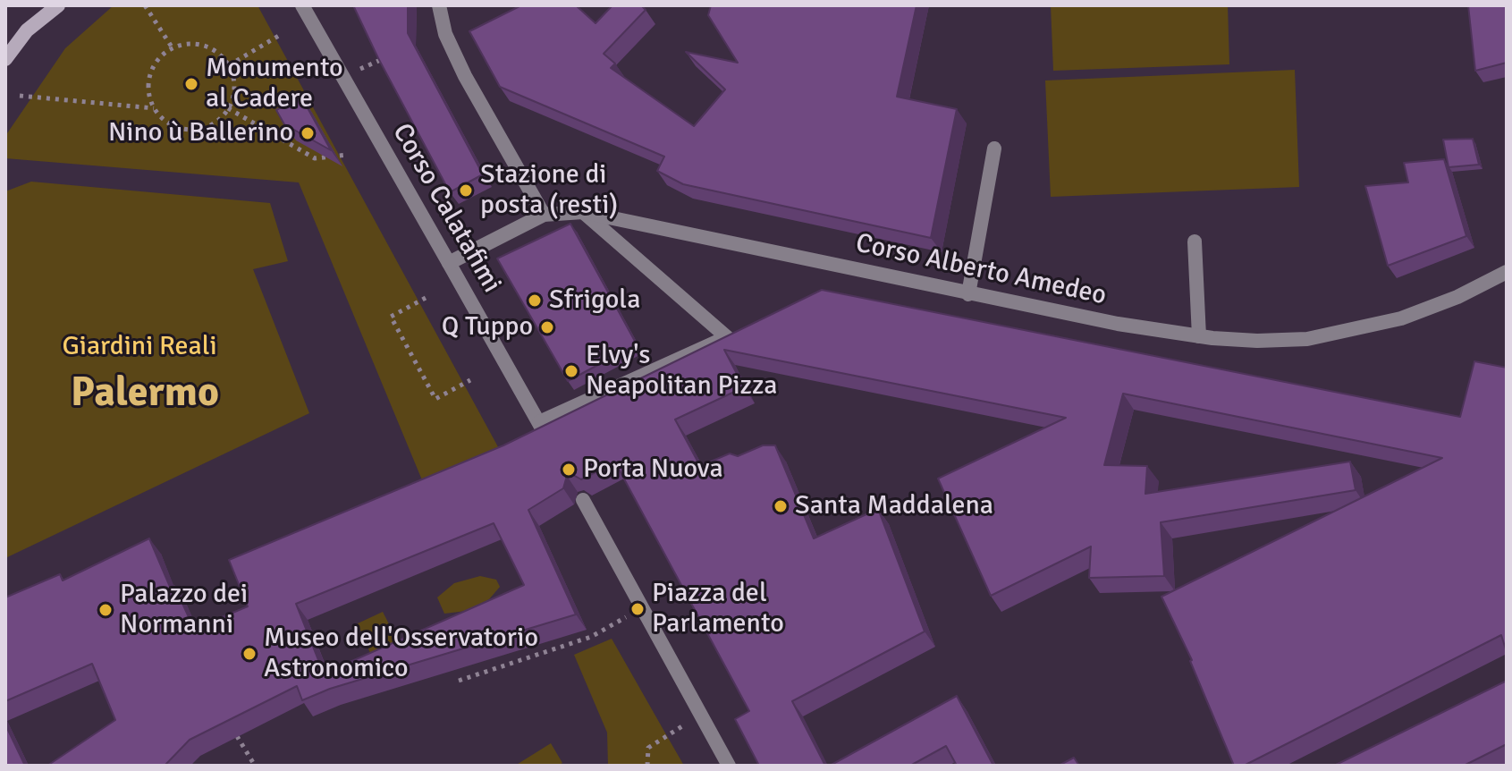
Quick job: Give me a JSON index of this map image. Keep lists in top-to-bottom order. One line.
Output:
{"streets":{"street":["Corso Calatafimi","Corso Alberto Amedeo"]},"crossings":[["Corso Calatafimi","Corso Alberto Amedeo"]],"districts":["Palermo"],"parks":["Giardini Reali"],"places":["Monumento al Cadere","Nino ù Ballerino","Stazione di posta (resti)","Sfrigola","Q Tuppo","Elvy's Neapolitan Pizza","Porta Nuova","Santa Maddalena","Piazza del Parlamento","Palazzo dei Normanni","Museo dell'Osservatorio Astronomico"]}
